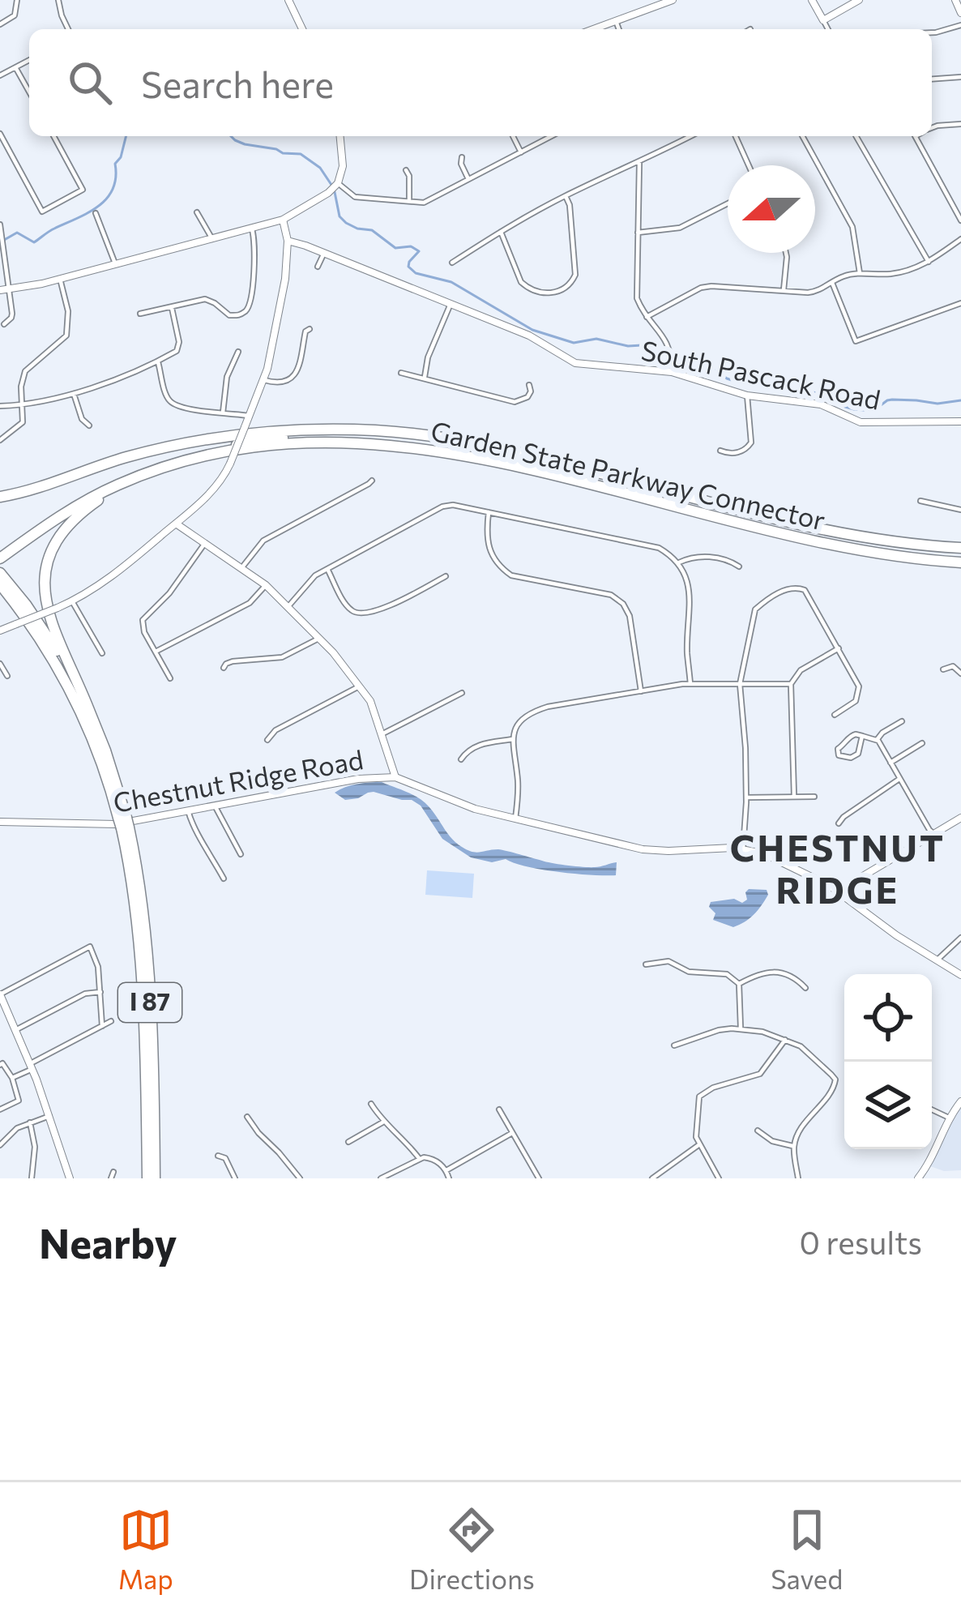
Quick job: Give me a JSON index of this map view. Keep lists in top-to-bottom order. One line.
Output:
{"streets":{"highway":["Garden State Parkway Connector","I 87"],"street":["South Pascack Road","Chestnut Ridge Road"]},"districts":["CHESTNUT RIDGE"],"north":"left","page":{"search":"Search here","heading":["Nearby","0 results"],"nav":["Map","Directions","Saved"]}}
